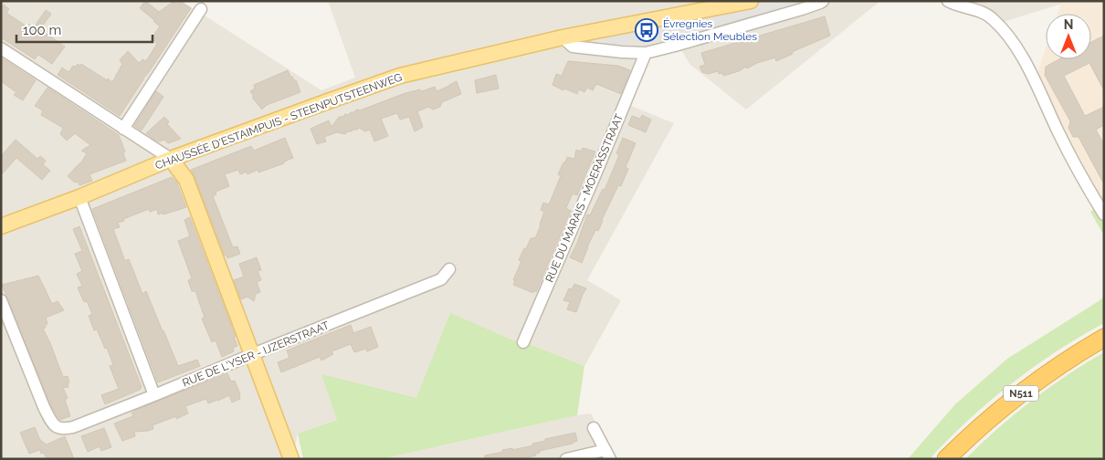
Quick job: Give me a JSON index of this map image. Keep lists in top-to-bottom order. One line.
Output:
{"streets":{"highway":["N511"],"main road":["CHAUSSÉE D'ESTAIMPUIS - STEENPUTSTEENWEG"],"street":["RUE DU MARAIS - MOERASSTRAAT","RUE DE L'YSER - IJZERSTRAAT"]},"places":{"bus stop":["Évregnies Sélection Meubles"]},"scale_bar":"100 m","north":"top"}
